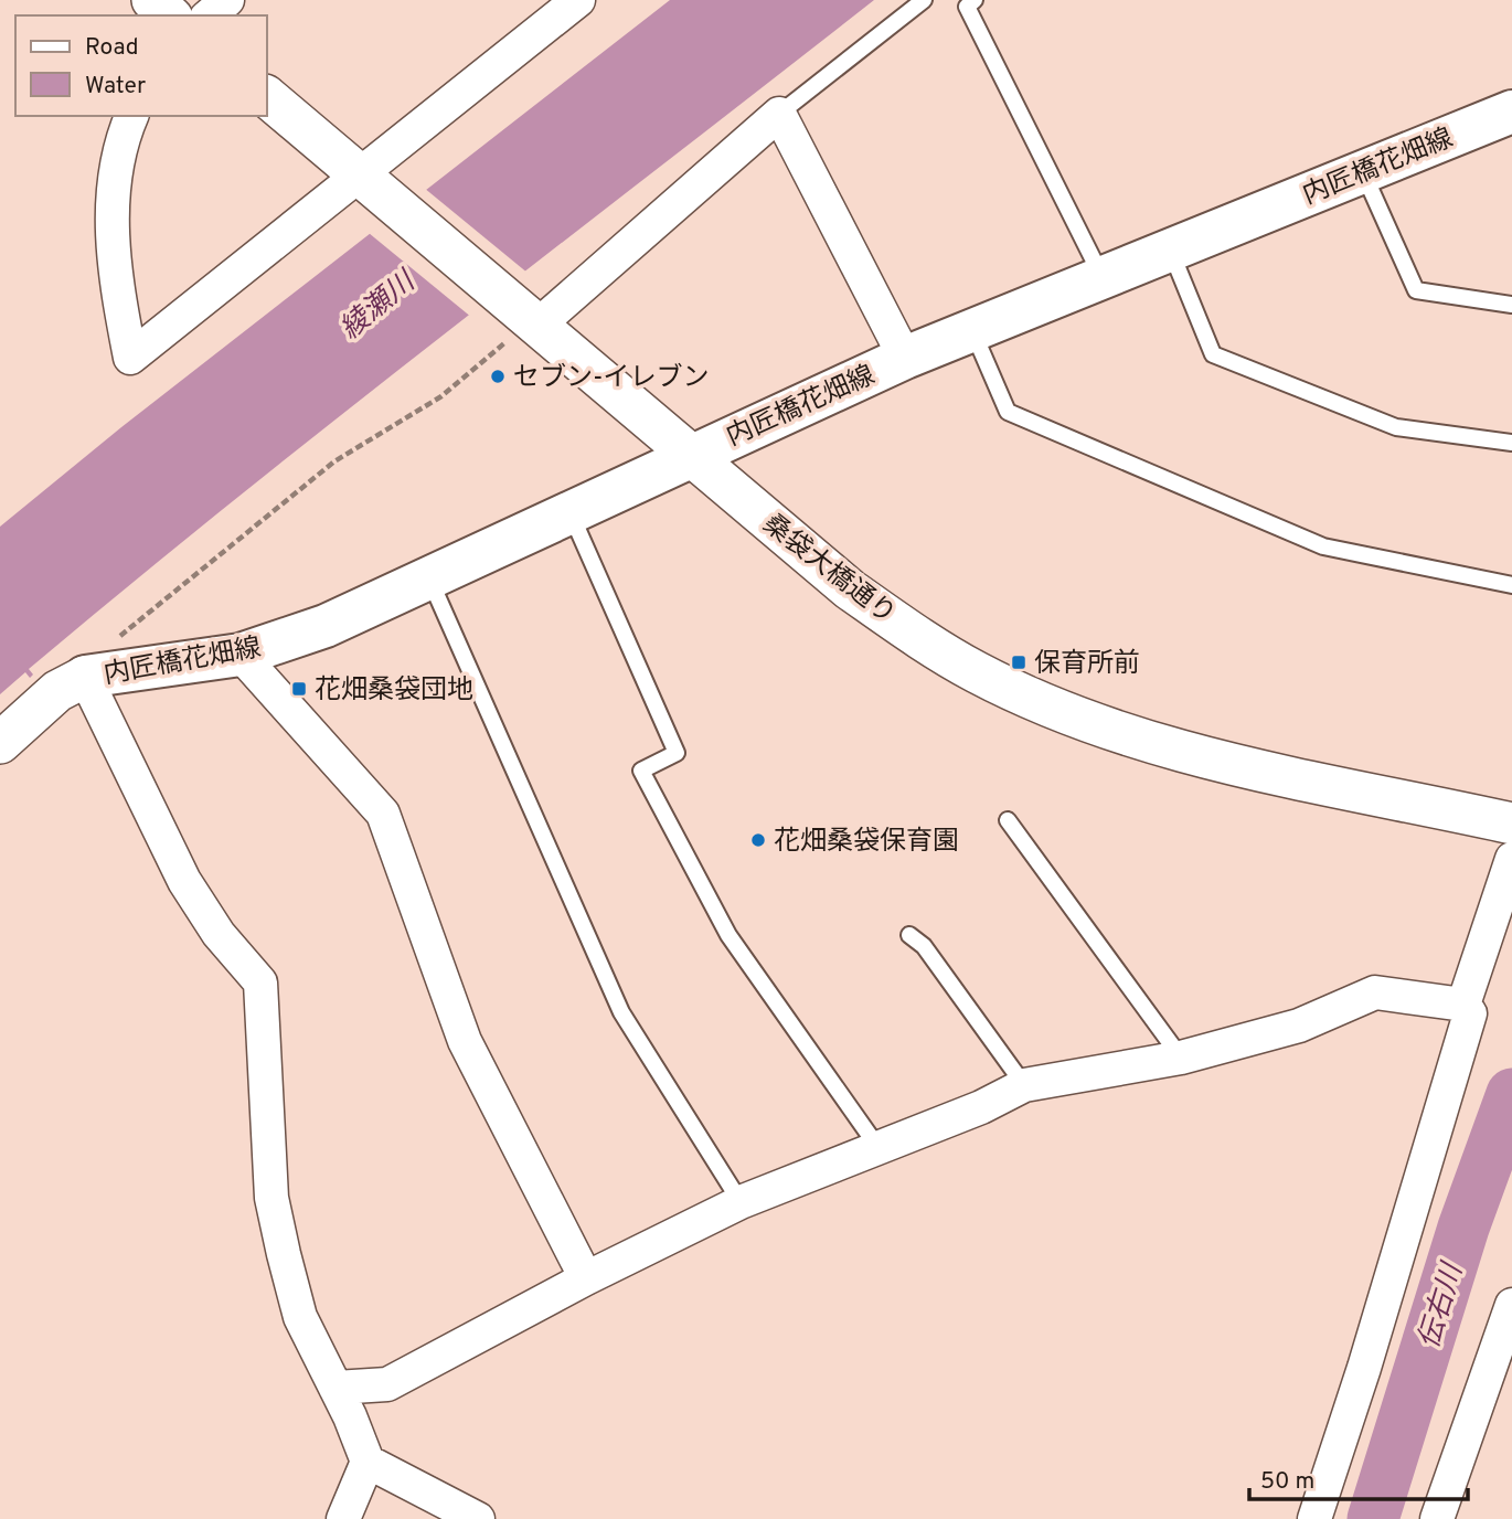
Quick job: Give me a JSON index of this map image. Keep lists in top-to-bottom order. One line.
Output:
{"streets":{"main road":["内匠橋花畑線"],"street":["桑袋大橋通り"]},"crossings":[["内匠橋花畑線","桑袋大橋通り"]],"water":["綾瀬川","伝右川"],"places":{"other":["セブン-イレブン","花畑桑袋保育園"],"transit":["保育所前","花畑桑袋団地"]},"legend":["Road","Water"],"scale_bar":"50 m"}
